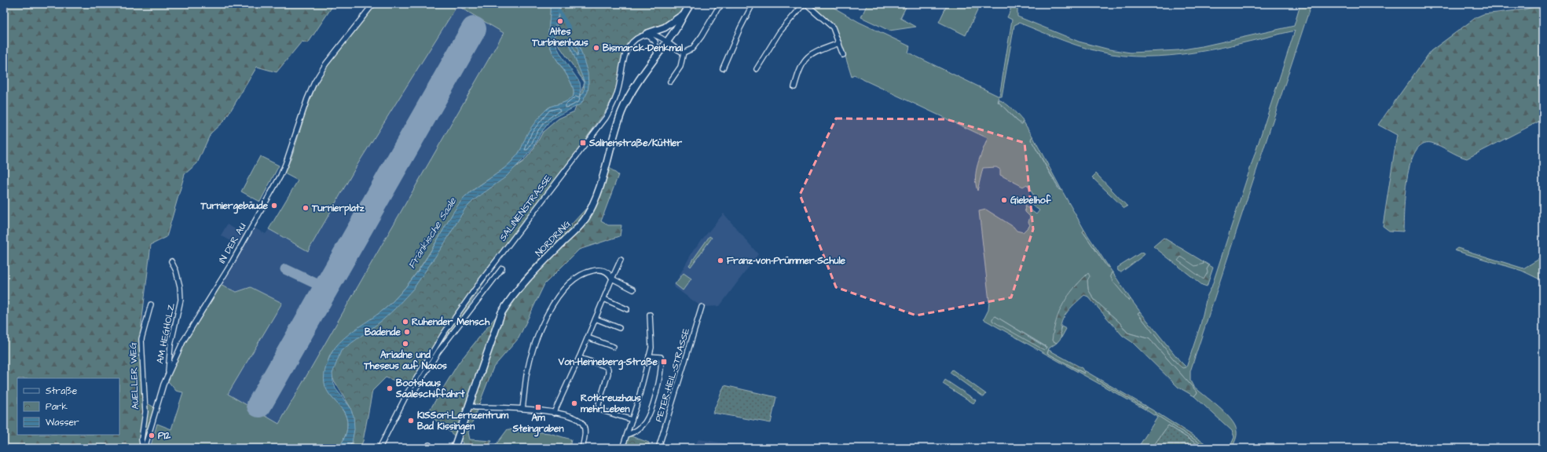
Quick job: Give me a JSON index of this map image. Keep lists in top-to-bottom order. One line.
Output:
{"streets":{"main road":["NORDRING"],"street":["SALINENSTRASSE","IN DER AU","AM HEGHOLZ","PETER-HEIL-STRASSE","AUELLER WEG"]},"crossings":[["IN DER AU","AM HEGHOLZ"],["IN DER AU","AUELLER WEG"]],"water":["Fränkische Saale"],"places":{"other":["Altes Turbinenhaus","Bismarck-Denkmal","Giebelhof","Turniergebäude","Turnierplatz","Franz-von-Prümmer-Schule","Ruhender Mensch","Badende","Ariadne und Theseus auf Naxos","Bootshaus Saaleschiffahrt","Rotkreuzhaus mehrLeben","KISSori-Lernzentrum Bad Kissingen","P12"],"transit":["Salinenstraße/Küttler","Von-Henneberg-Straße","Am Steingraben"]},"legend":["Straße","Park","Wasser"]}
